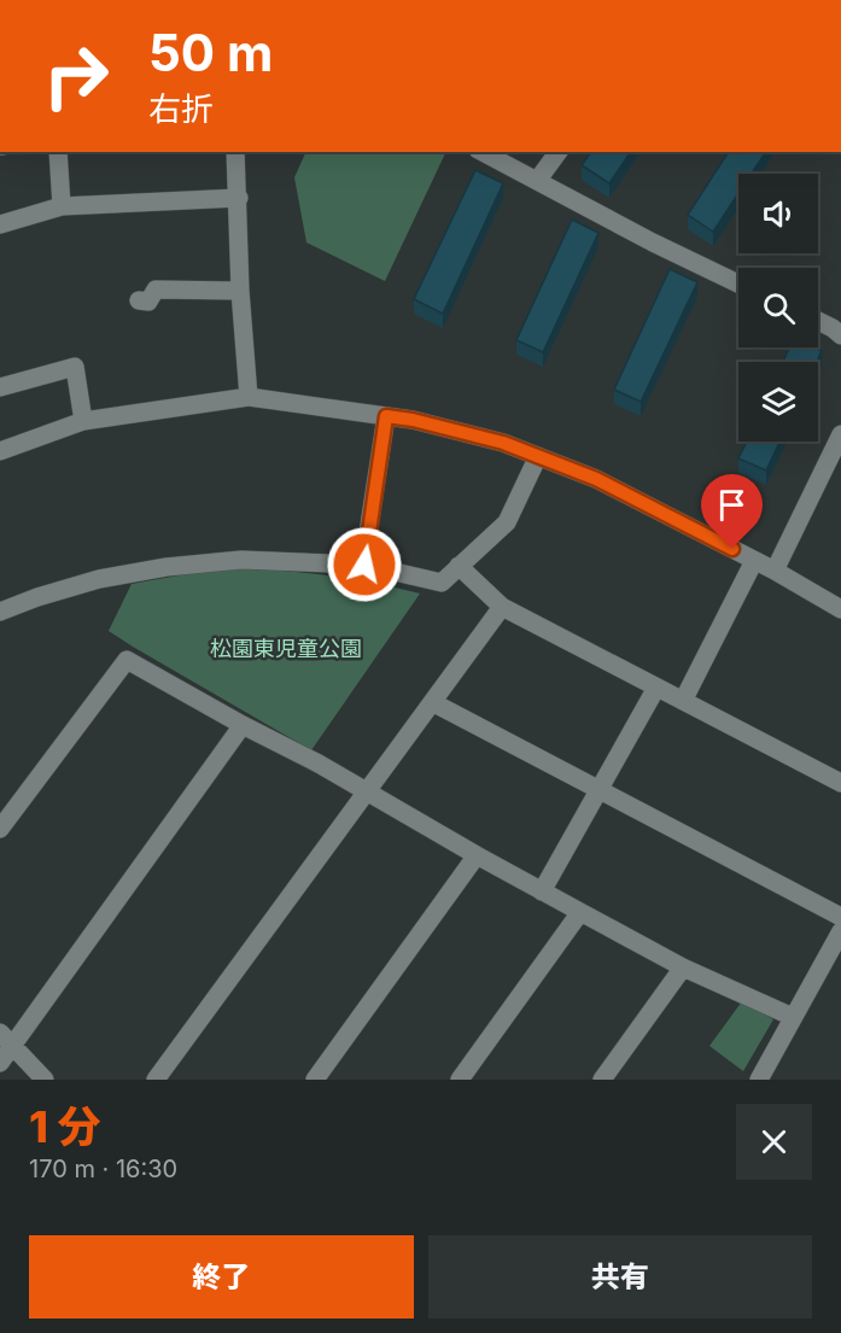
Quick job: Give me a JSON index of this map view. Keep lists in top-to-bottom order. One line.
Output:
{"parks":["松園東児童公園"],"page":{"turn":["50 m","右折"],"heading":["1 分","170 m · 16:30"],"buttons":["終了","共有"]}}
